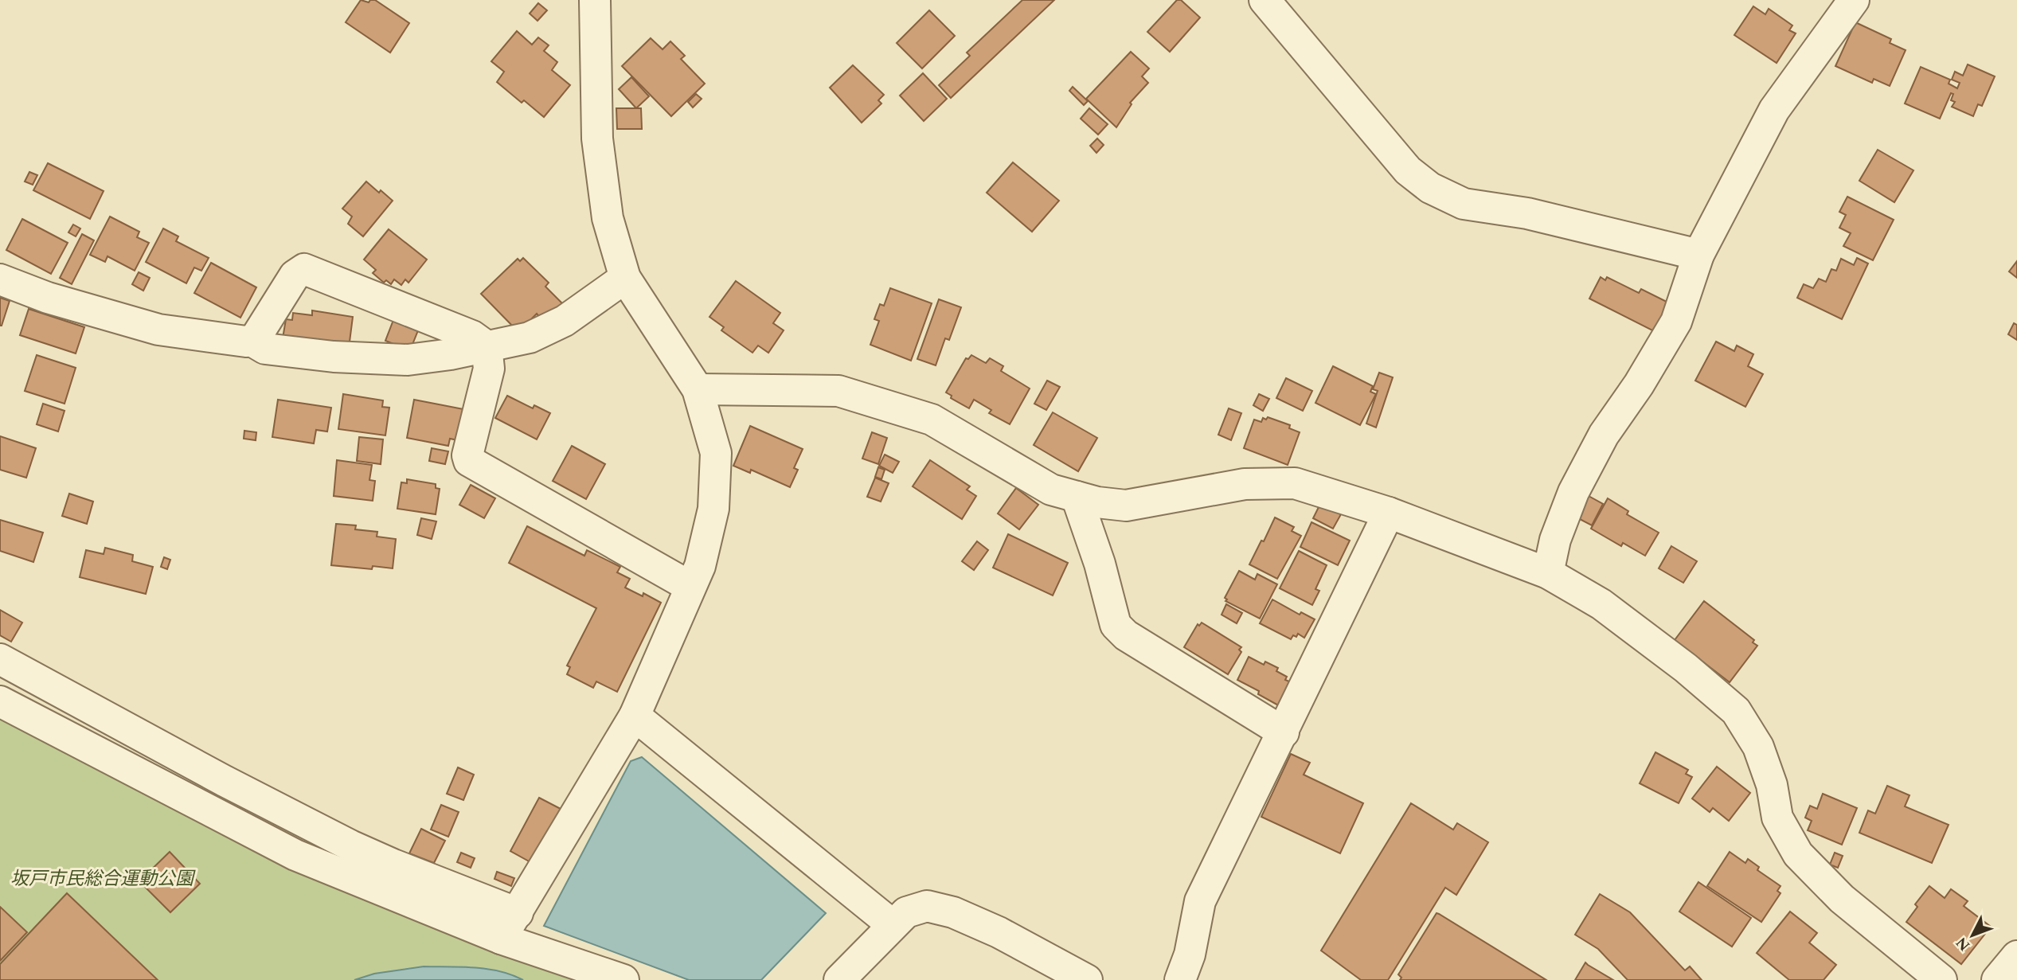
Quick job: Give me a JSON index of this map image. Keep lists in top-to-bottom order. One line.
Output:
{"parks":["坂戸市民総合運動公園"],"north":"bottom left"}
